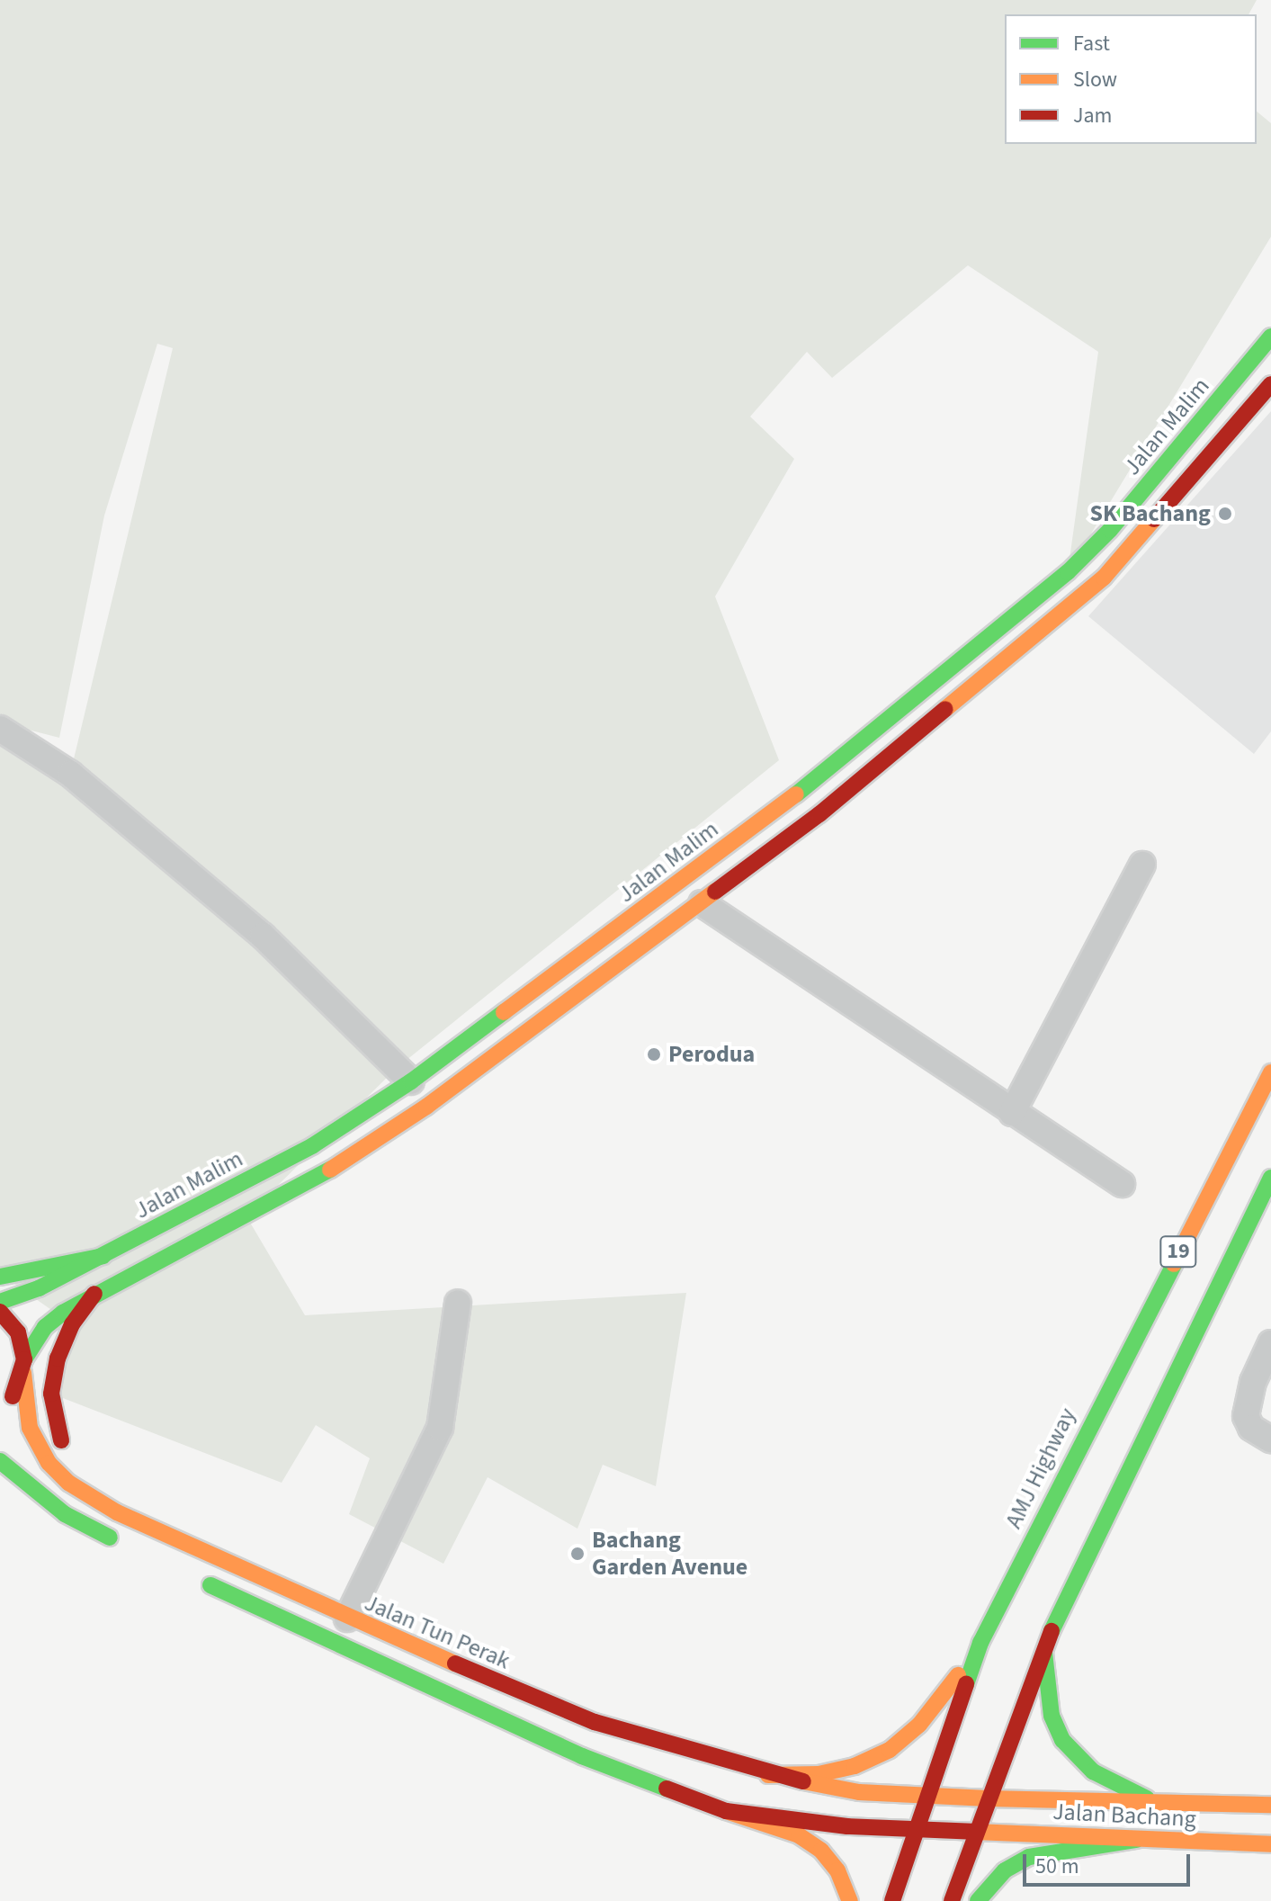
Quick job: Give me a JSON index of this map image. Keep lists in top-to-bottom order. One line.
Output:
{"streets":{"main road":["Jalan Malim","19","AMJ Highway","Jalan Tun Perak","Jalan Bachang"]},"crossings":[["19","Jalan Bachang"],["AMJ Highway","Jalan Tun Perak"],["AMJ Highway","Jalan Bachang"],["Jalan Tun Perak","Jalan Bachang"]],"places":["SK Bachang","Perodua","Bachang Garden Avenue"],"legend":["Fast","Slow","Jam"],"scale_bar":"50 m"}
